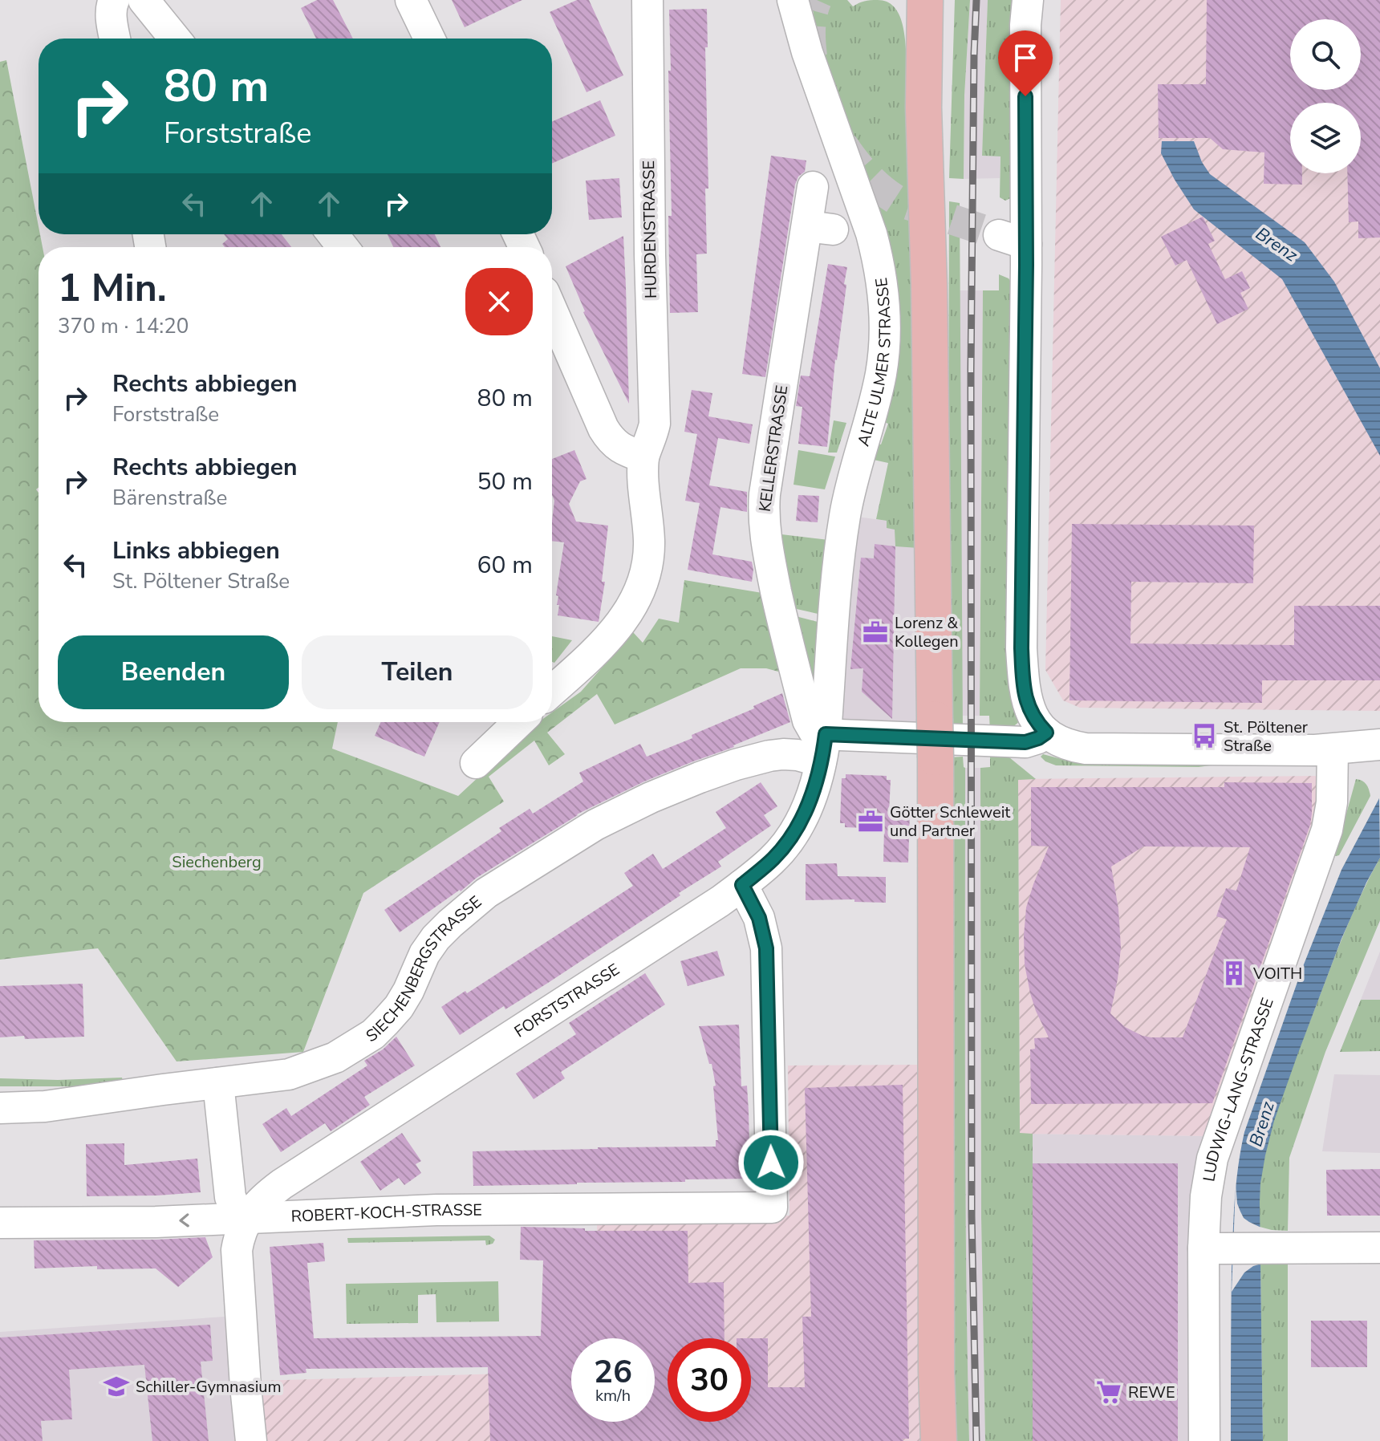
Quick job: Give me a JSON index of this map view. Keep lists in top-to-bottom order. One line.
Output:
{"streets":{"street":["HURDENSTRASSE","ALTE ULMER STRASSE","KELLERSTRASSE","SIECHENBERGSTRASSE","FORSTSTRASSE","LUDWIG-LANG-STRASSE","ROBERT-KOCH-STRASSE"]},"crossings":[["ALTE ULMER STRASSE","KELLERSTRASSE"],["ALTE ULMER STRASSE","SIECHENBERGSTRASSE"],["ALTE ULMER STRASSE","FORSTSTRASSE"],["KELLERSTRASSE","SIECHENBERGSTRASSE"],["KELLERSTRASSE","FORSTSTRASSE"],["SIECHENBERGSTRASSE","FORSTSTRASSE"],["FORSTSTRASSE","ROBERT-KOCH-STRASSE"]],"water":["Brenz"],"parks":["Siechenberg"],"places":{"office":["Lorenz & Kollegen","Götter Schleweit und Partner"],"bus stop":["St. Pöltener Straße"],"building":["VOITH"],"school or university":["Schiller-Gymnasium"],"supermarket":["REWE"]},"page":{"turn":["80 m","Forststraße"],"heading":["1 Min.","370 m · 14:20"],"list":[{"name":"Rechts abbiegen","note":"Forststraße","value":"80 m"},{"name":"Rechts abbiegen","note":"Bärenstraße","value":"50 m"},{"name":"Links abbiegen","note":"St. Pöltener Straße","value":"60 m"}],"buttons":["Beenden","Teilen"],"speed":"26 km/h","limit":"30"}}
